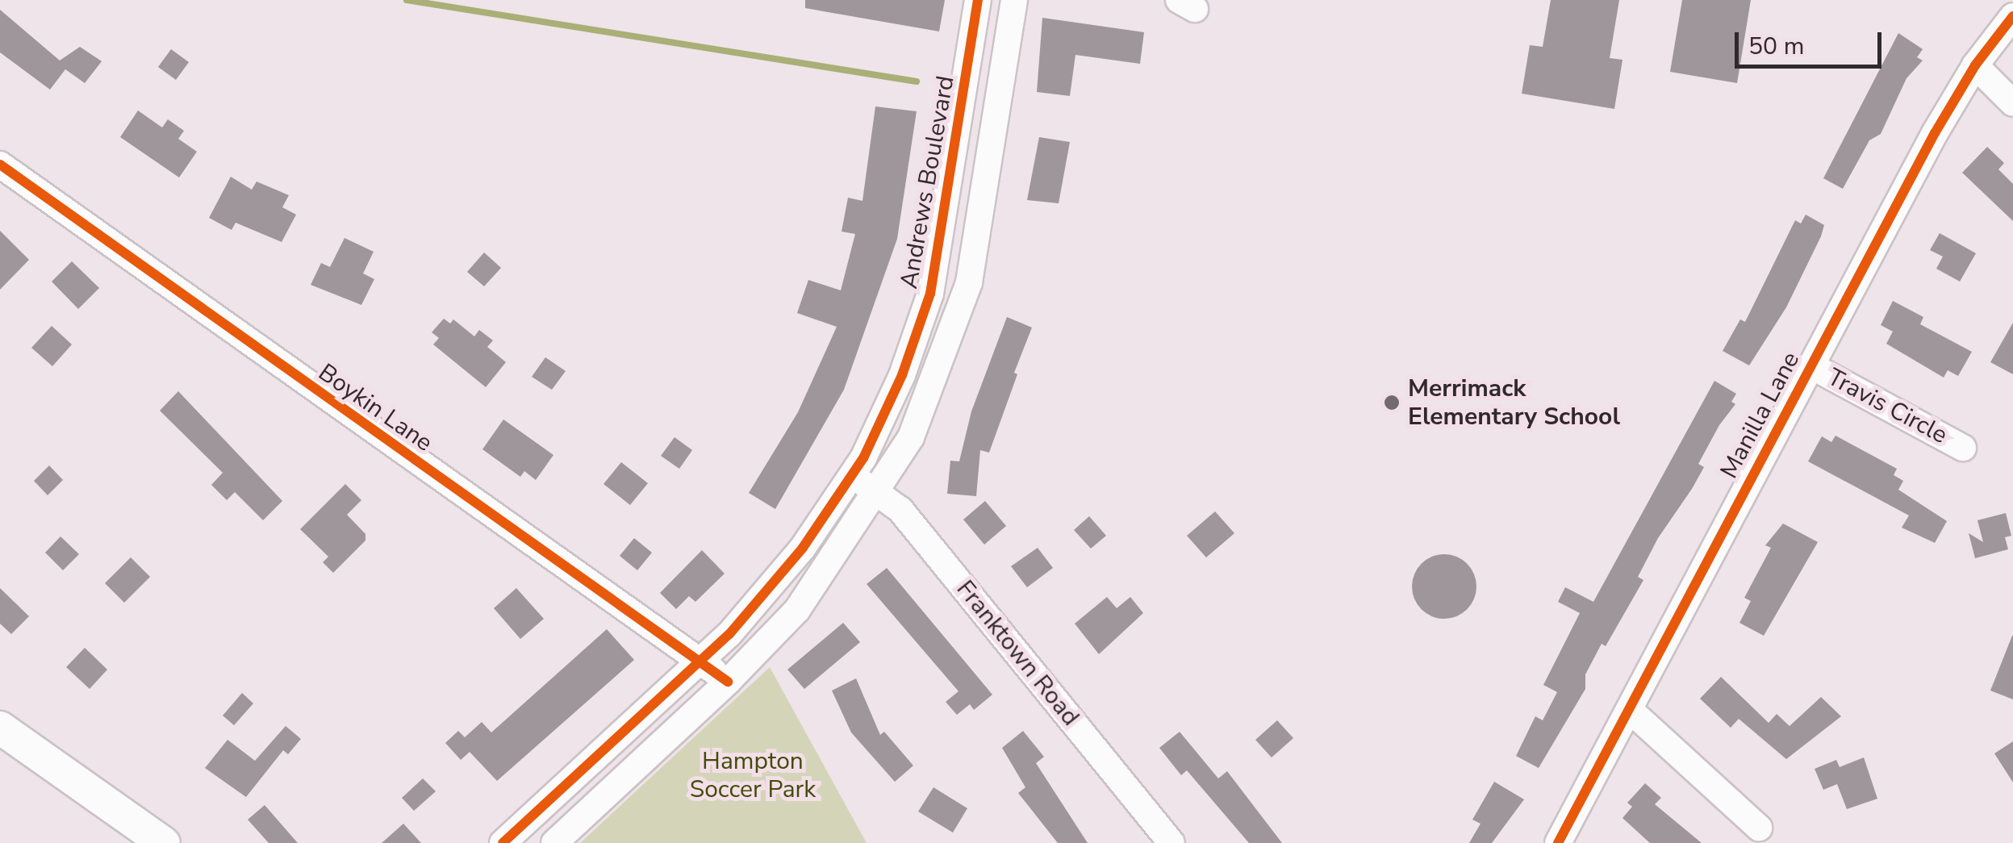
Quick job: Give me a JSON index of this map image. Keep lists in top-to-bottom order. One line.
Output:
{"streets":{"street":["Andrews Boulevard","Travis Circle","Boykin Lane","Manilla Lane","Franktown Road"]},"crossings":[["Andrews Boulevard","Boykin Lane"],["Andrews Boulevard","Franktown Road"],["Travis Circle","Manilla Lane"]],"parks":["Hampton Soccer Park"],"places":["Merrimack Elementary School"],"scale_bar":"50 m"}
